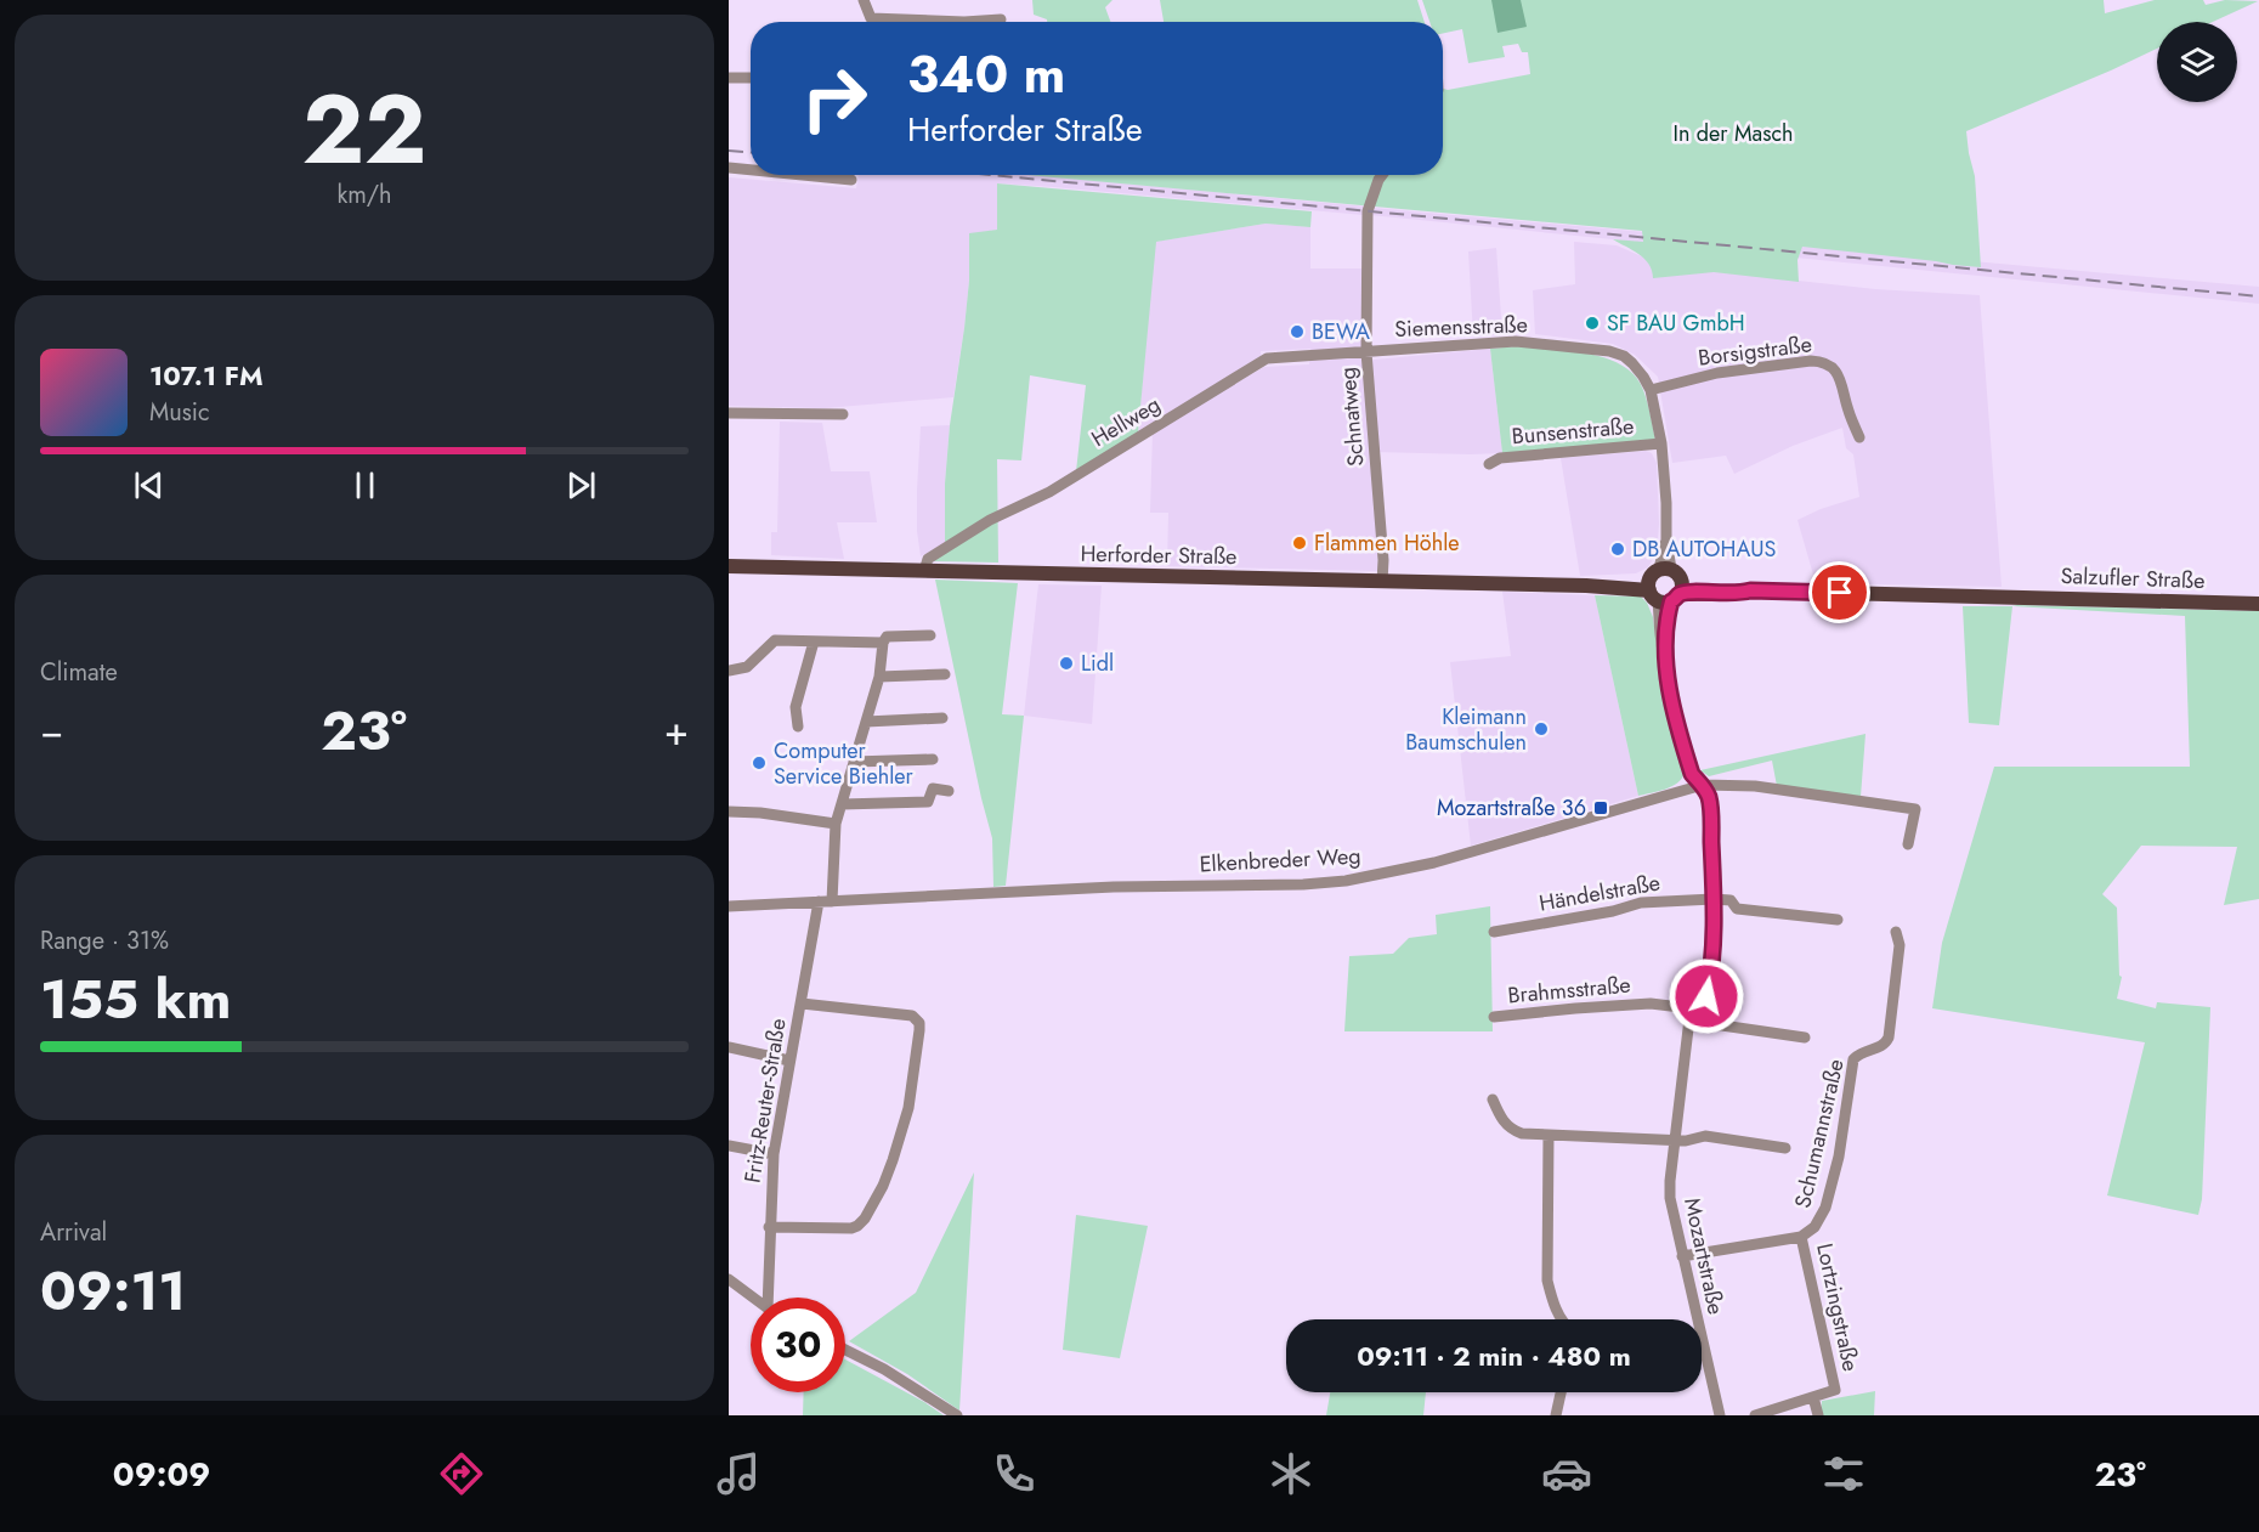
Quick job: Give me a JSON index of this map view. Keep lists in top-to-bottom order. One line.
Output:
{"streets":{"main road":["Herforder Straße","Salzufler Straße"],"street":["Siemensstraße","Borsigstraße","Schnatweg","Hellweg","Bunsenstraße","Elkenbreder Weg","Händelstraße","Brahmsstraße","Fritz-Reuter-Straße","Schumannstraße","Mozartstraße","Lortzingstraße"]},"crossings":[["Siemensstraße","Borsigstraße"],["Siemensstraße","Schnatweg"],["Siemensstraße","Hellweg"],["Siemensstraße","Bunsenstraße"],["Siemensstraße","Herforder Straße"],["Siemensstraße","Mozartstraße"],["Schnatweg","Hellweg"],["Schnatweg","Herforder Straße"],["Hellweg","Herforder Straße"],["Herforder Straße","Salzufler Straße"],["Herforder Straße","Mozartstraße"],["Elkenbreder Weg","Fritz-Reuter-Straße"],["Elkenbreder Weg","Mozartstraße"],["Händelstraße","Mozartstraße"],["Brahmsstraße","Mozartstraße"],["Schumannstraße","Mozartstraße"],["Schumannstraße","Lortzingstraße"]],"parks":["In der Masch"],"places":{"other":["SF BAU GmbH","BEWA","Flammen Höhle","DB AUTOHAUS","Lidl","Kleimann Baumschulen","Computer Service Biehler"],"transit":["Mozartstraße 36"]},"page":{"tile":[["22","km/h"],"Climate",["Range · 31%","155 km"],["Arrival","09:11"]],"turn":["340 m","Herforder Straße"],"song":["107.1 FM","Music"],"heat":["−","23°","+"],"limit":"30","trip":"09:11 · 2 min · 480 m","tabs":["09:09","23°"]}}
